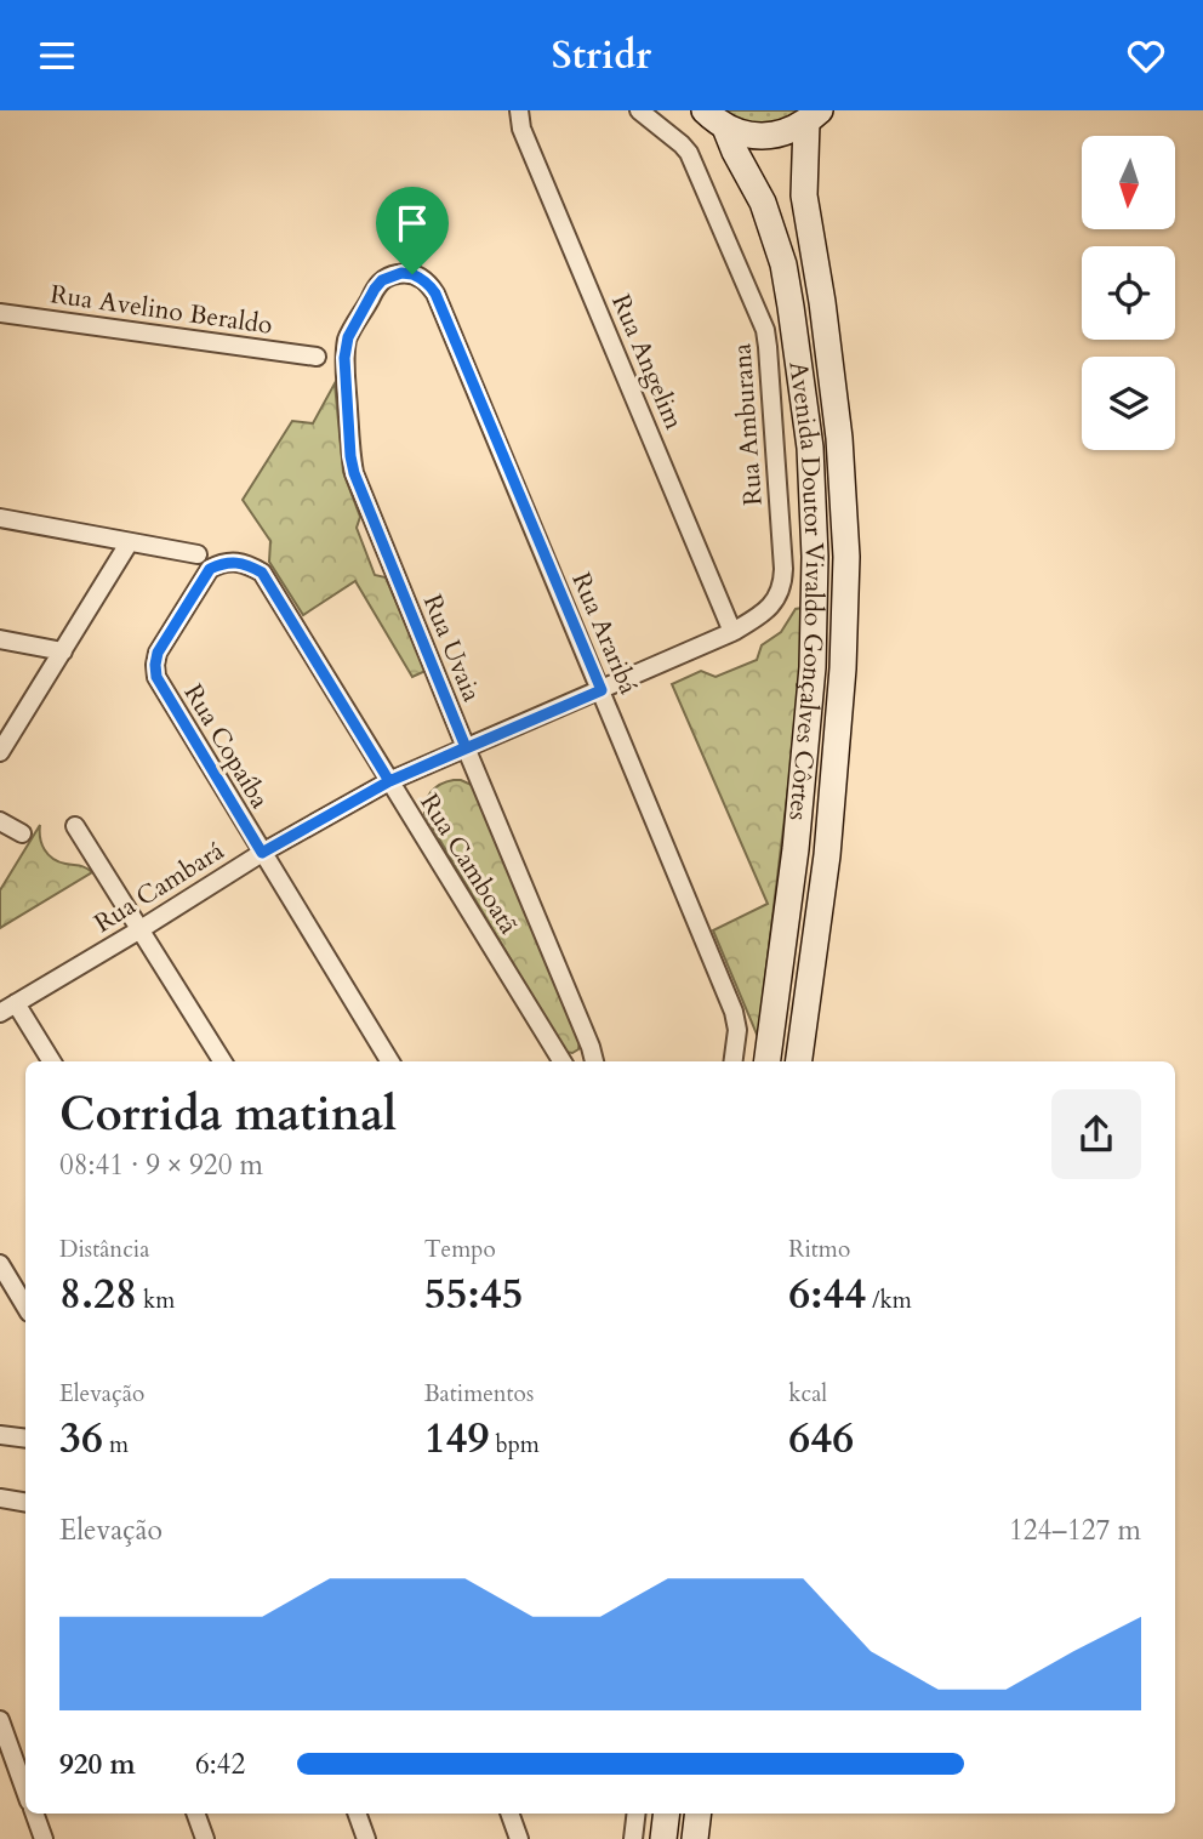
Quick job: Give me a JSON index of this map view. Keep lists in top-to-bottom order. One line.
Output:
{"streets":{"main road":["Avenida Doutor Vivaldo Gonçalves Côrtes"],"street":["Rua Avelino Beraldo","Rua Angelim","Rua Amburana","Rua Araribá","Rua Uvaia","Rua Copaíba","Rua Camboatã","Rua Cambará"]},"crossings":[["Rua Angelim","Rua Cambará"],["Rua Amburana","Rua Cambará"],["Rua Araribá","Rua Uvaia"],["Rua Araribá","Rua Cambará"],["Rua Uvaia","Rua Cambará"],["Rua Copaíba","Rua Camboatã"],["Rua Copaíba","Rua Cambará"],["Rua Camboatã","Rua Cambará"]],"north":"bottom","page":{"header":"Stridr","heading":["Corrida matinal","08:41 · 9 × 920 m"],"stats":[["Distância","8.28 km"],["Tempo","55:45"],["Ritmo","6:44 /km"],["Elevação","36 m"],["Batimentos","149 bpm"],["kcal","646"]],"chart":["Elevação","124–127 m"],"list":[{"name":"920 m","note":"6:42"}]}}
